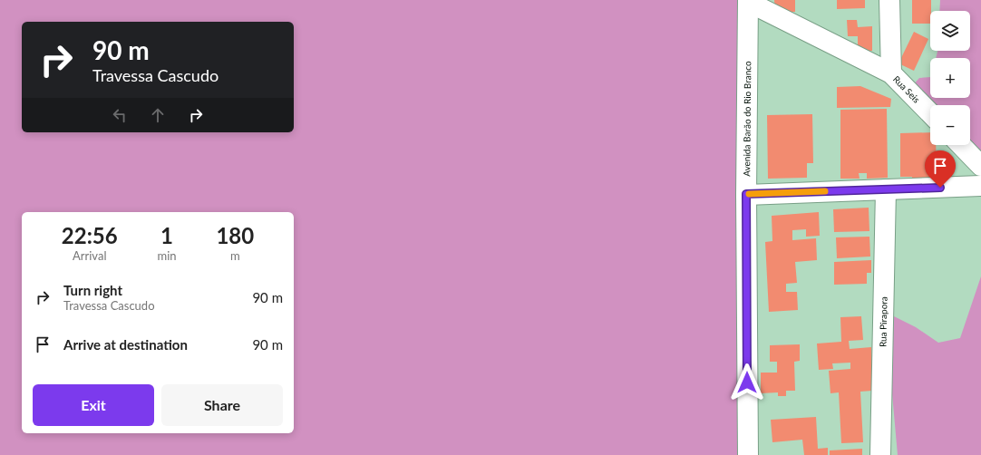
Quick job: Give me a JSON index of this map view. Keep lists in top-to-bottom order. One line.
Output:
{"streets":{"street":["Rua Seis","Avenida Barão do Rio Branco","Rua Pirapora"]},"crossings":[["Rua Seis","Avenida Barão do Rio Branco"]],"page":{"map_buttons":["+","−"],"turn":["90 m","Travessa Cascudo"],"eta":["22:56","Arrival","1","min","180","m"],"list":[{"name":"Turn right","note":"Travessa Cascudo","value":"90 m"},{"name":"Arrive at destination","value":"90 m"}],"buttons":["Exit","Share"]}}
